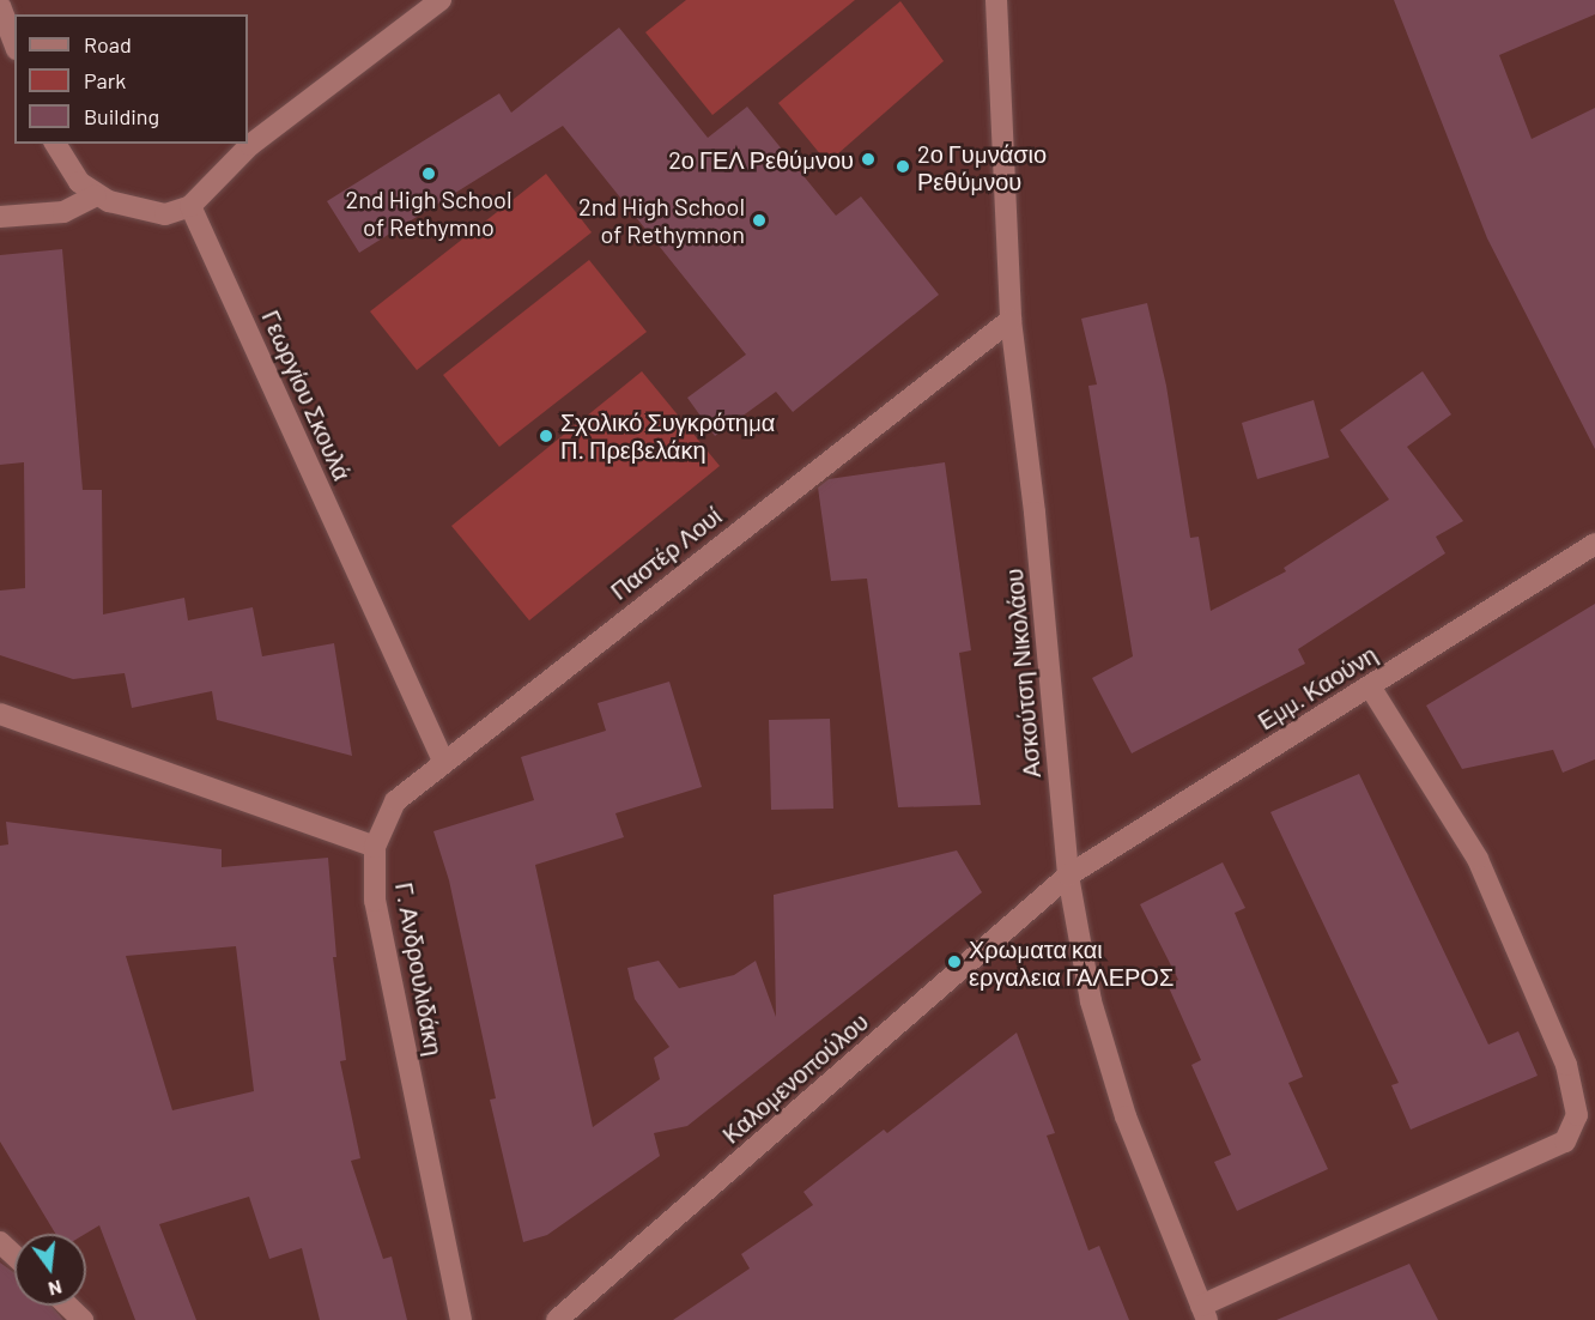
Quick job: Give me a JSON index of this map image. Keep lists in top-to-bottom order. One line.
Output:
{"streets":{"street":["Γεωργίου Σκουλά","Παστέρ Λουί","Ασκούτση Νικολάου","Εμμ. Καούνη","Γ. Ανδρουλιδάκη","Καλομενοπούλου"]},"crossings":[["Γεωργίου Σκουλά","Παστέρ Λουί"],["Παστέρ Λουί","Ασκούτση Νικολάου"],["Παστέρ Λουί","Γ. Ανδρουλιδάκη"],["Ασκούτση Νικολάου","Εμμ. Καούνη"],["Ασκούτση Νικολάου","Καλομενοπούλου"],["Εμμ. Καούνη","Καλομενοπούλου"]],"places":["2ο ΓΕΛ Ρεθύμνου","2ο Γυμνάσιο Ρεθύμνου","2nd High School of Rethymno","2nd High School of Rethymnon","Σχολικό Συγκρότημα Π. Πρεβελάκη","Χρωματα και εργαλεια ΓΑΛΕΡΟΣ"],"legend":["Road","Park","Building"],"north":"bottom"}
